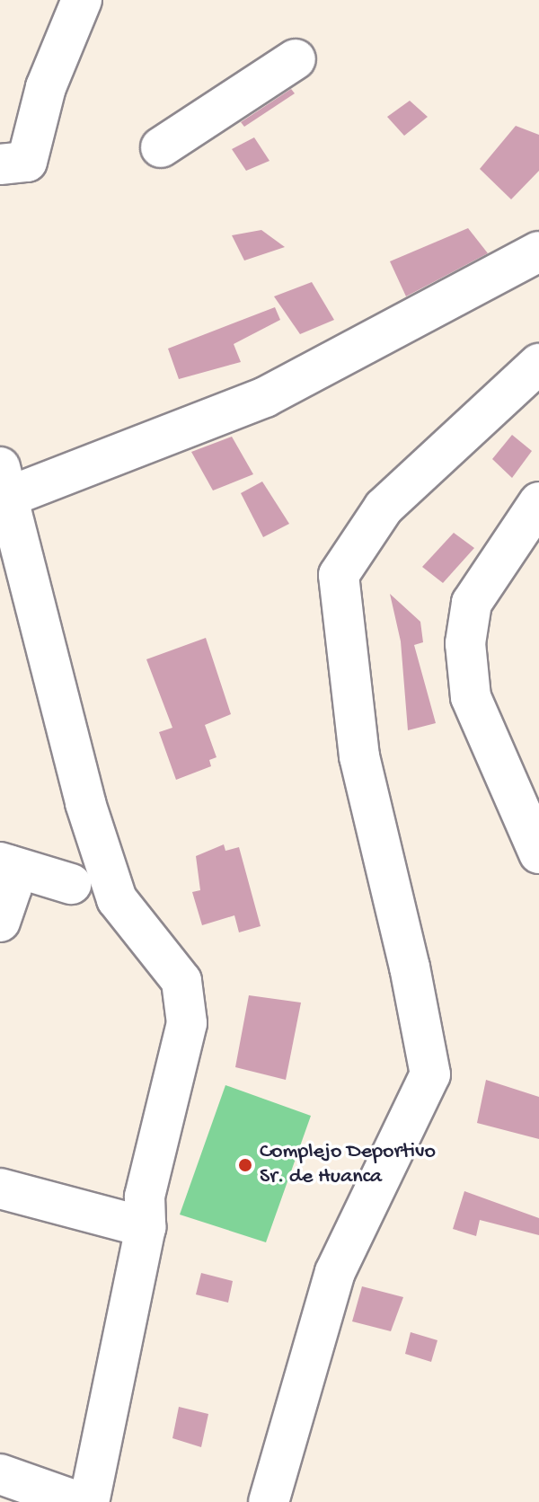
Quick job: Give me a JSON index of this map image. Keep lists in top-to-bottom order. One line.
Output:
{"places":["Complejo Deportivo Sr. de Huanca"]}
